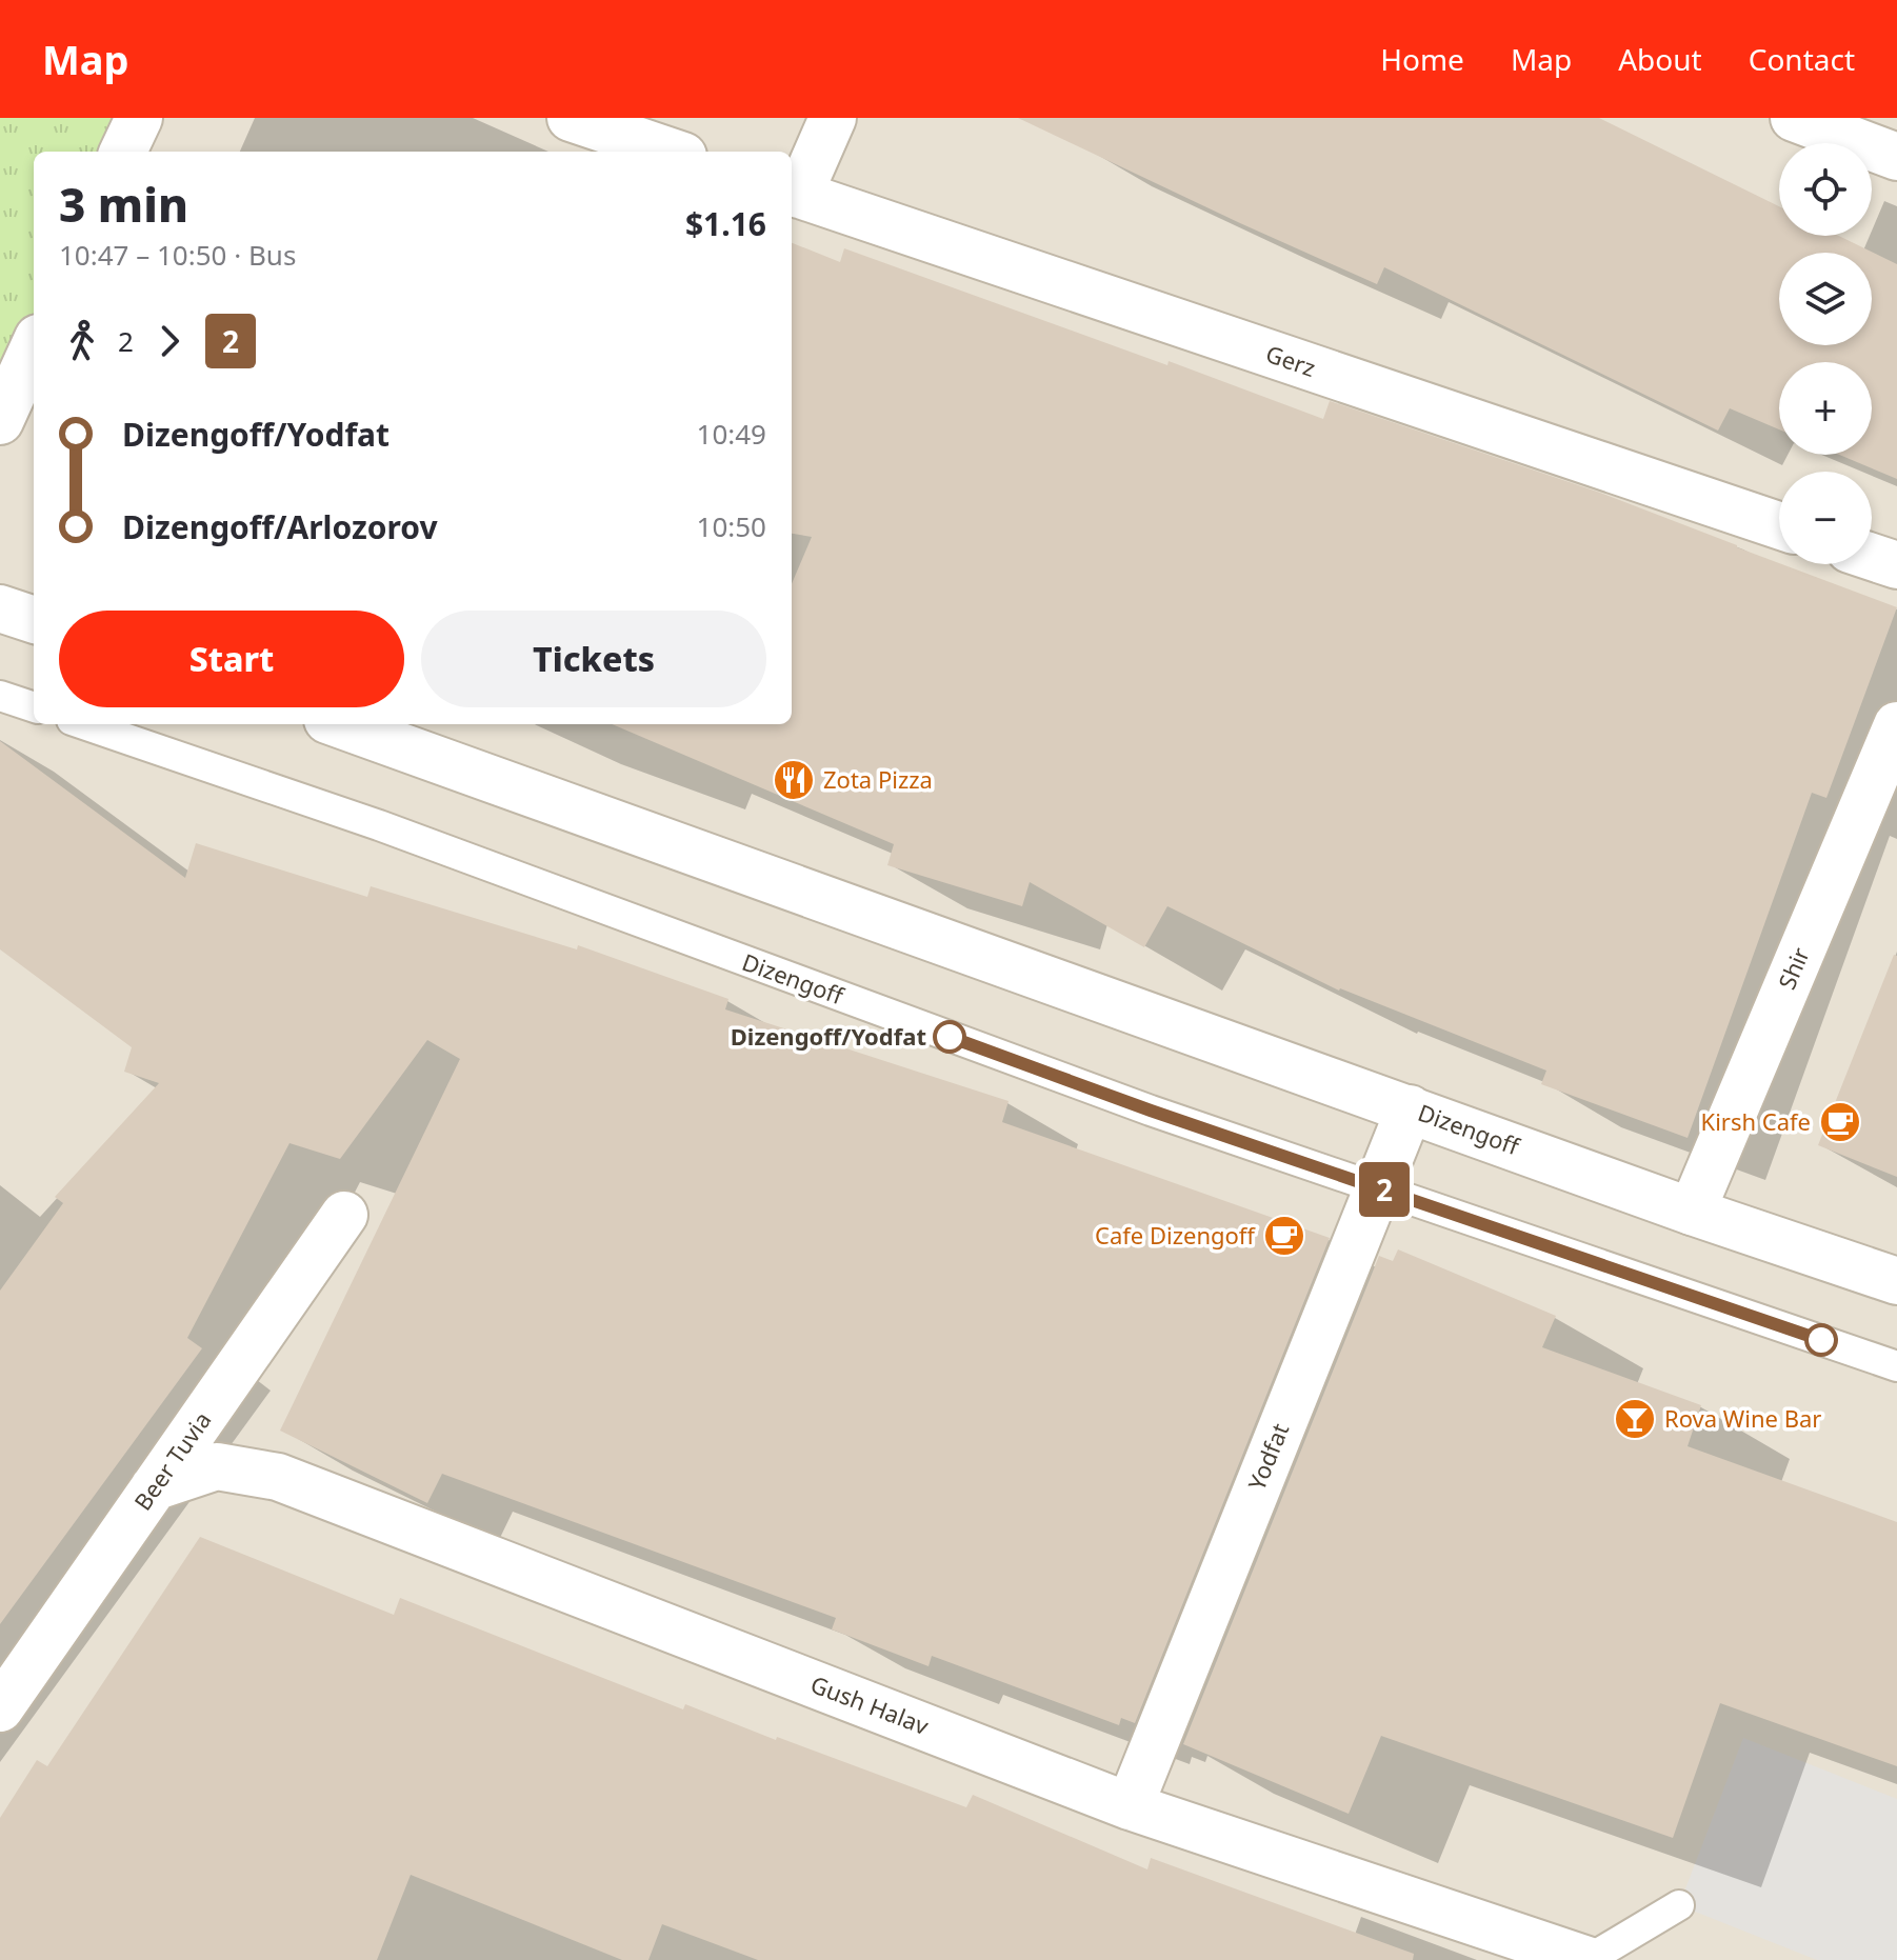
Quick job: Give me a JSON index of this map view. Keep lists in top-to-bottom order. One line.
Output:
{"streets":{"street":["Gerz","Shir","Dizengoff","Yodfat","Beer Tuvia","Gush Halav"]},"crossings":[["Shir","Dizengoff"],["Dizengoff","Yodfat"],["Yodfat","Gush Halav"],["Beer Tuvia","Gush Halav"]],"places":{"restaurant":["Zota Pizza"],"other":["Dizengoff/Yodfat"],"cafe":["Kirsh Cafe","Cafe Dizengoff"],"bar":["Rova Wine Bar"]},"lines":["bus line 2"],"page":{"header":"Map","nav":["Home","Map","About","Contact"],"on_map":"2","map_buttons":["+","−"],"heading":["3 min","10:47 – 10:50 · Bus","$1.16"],"legs":["2","2"],"list":[{"name":"Dizengoff/Yodfat","value":"10:49"},{"name":"Dizengoff/Arlozorov","value":"10:50"}],"buttons":["Start","Tickets"]}}
